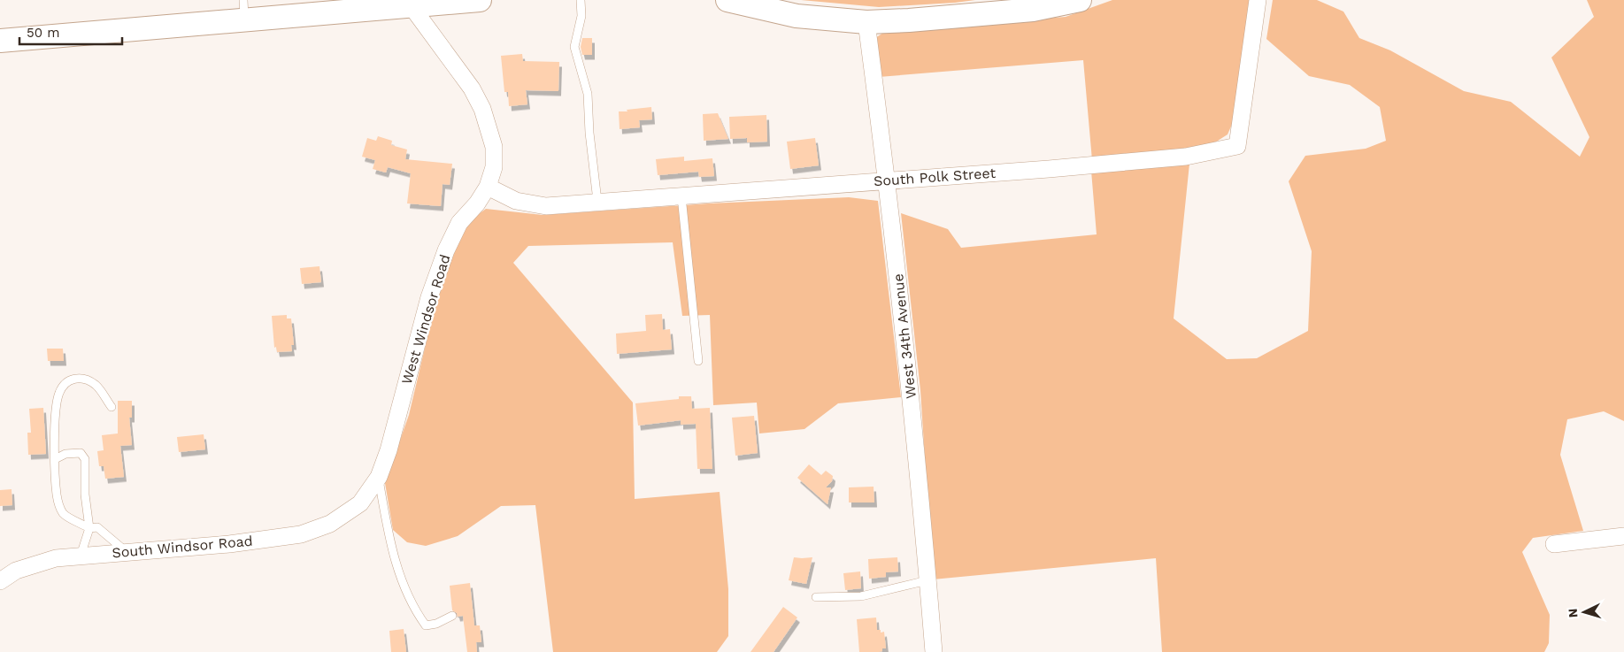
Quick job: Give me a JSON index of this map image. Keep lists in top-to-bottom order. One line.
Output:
{"streets":{"street":["South Polk Street","West Windsor Road","West 34th Avenue","South Windsor Road"]},"crossings":[["South Polk Street","West Windsor Road"],["South Polk Street","West 34th Avenue"],["West Windsor Road","South Windsor Road"]],"scale_bar":"50 m","north":"left"}
